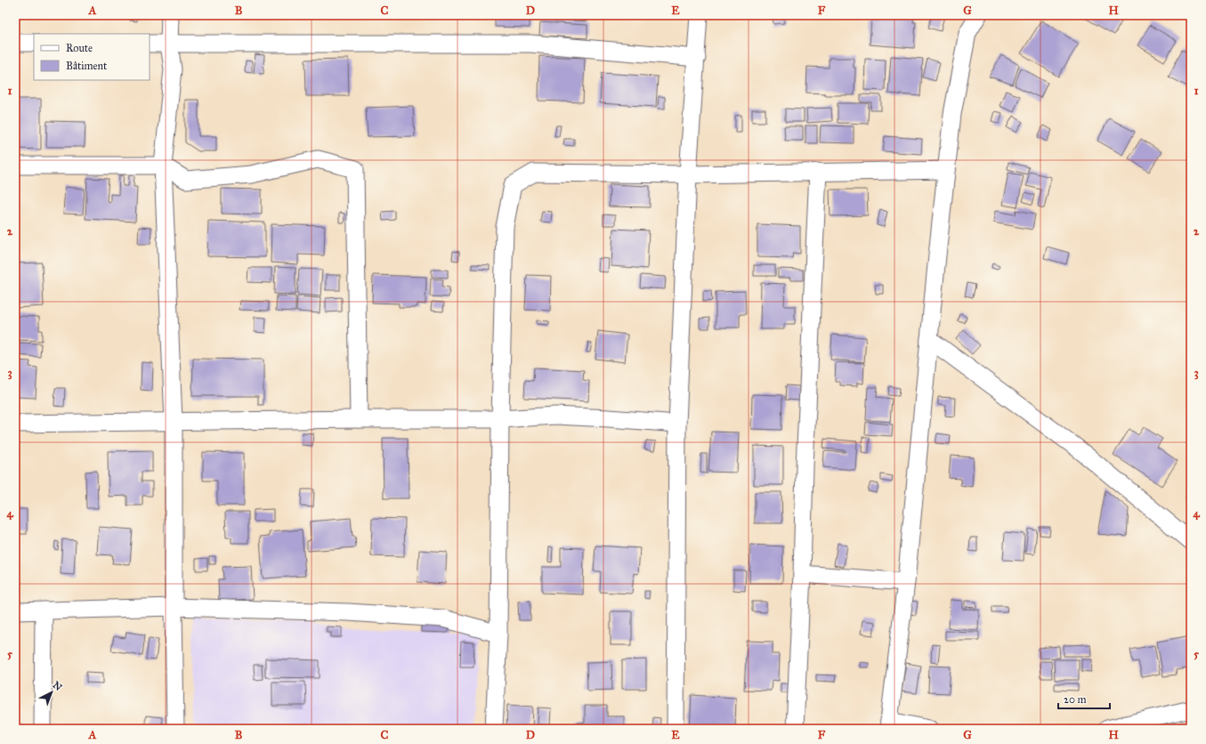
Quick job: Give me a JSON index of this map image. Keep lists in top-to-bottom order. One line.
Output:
{"legend":["Route","Bâtiment"],"scale_bar":"20 m","north":"top right","grid":{"columns":["A","B","C","D","E","F","G","H"],"rows":["1","2","3","4","5"]}}
